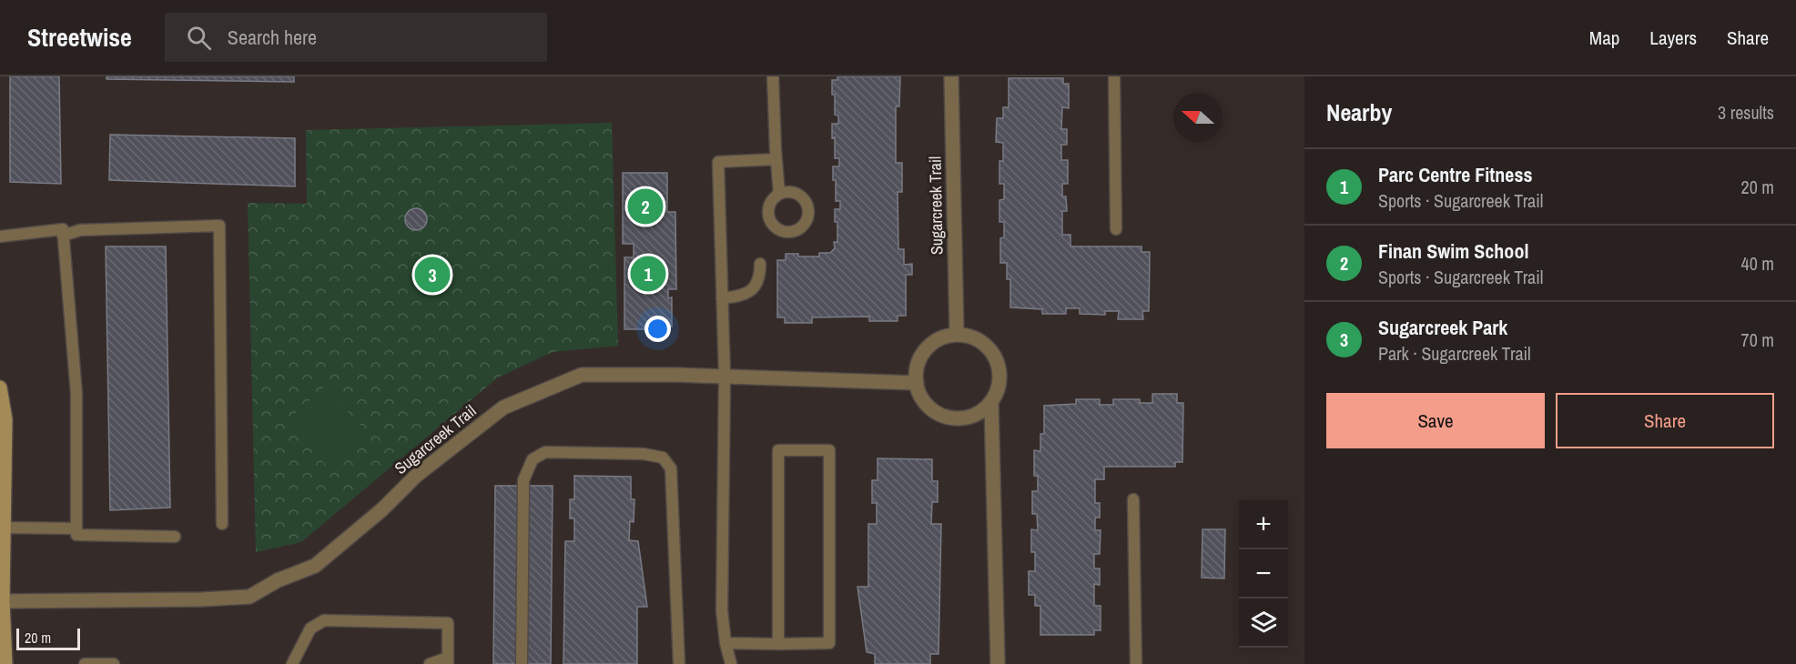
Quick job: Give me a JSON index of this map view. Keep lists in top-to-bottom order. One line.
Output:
{"streets":{"street":["Sugarcreek Trail"]},"scale_bar":"20 m","north":"left","page":{"header":"Streetwise","search":"Search here","nav":["Map","Layers","Share"],"heading":["Nearby","3 results"],"list":[{"mark":"1","name":"Parc Centre Fitness","note":"Sports · Sugarcreek Trail","value":"20 m"},{"mark":"2","name":"Finan Swim School","note":"Sports · Sugarcreek Trail","value":"40 m"},{"mark":"3","name":"Sugarcreek Park","note":"Park · Sugarcreek Trail","value":"70 m"}],"pins":["2","1","3"],"buttons":["Save","Share"],"map_buttons":["+","−"],"scale":"20 m"}}
